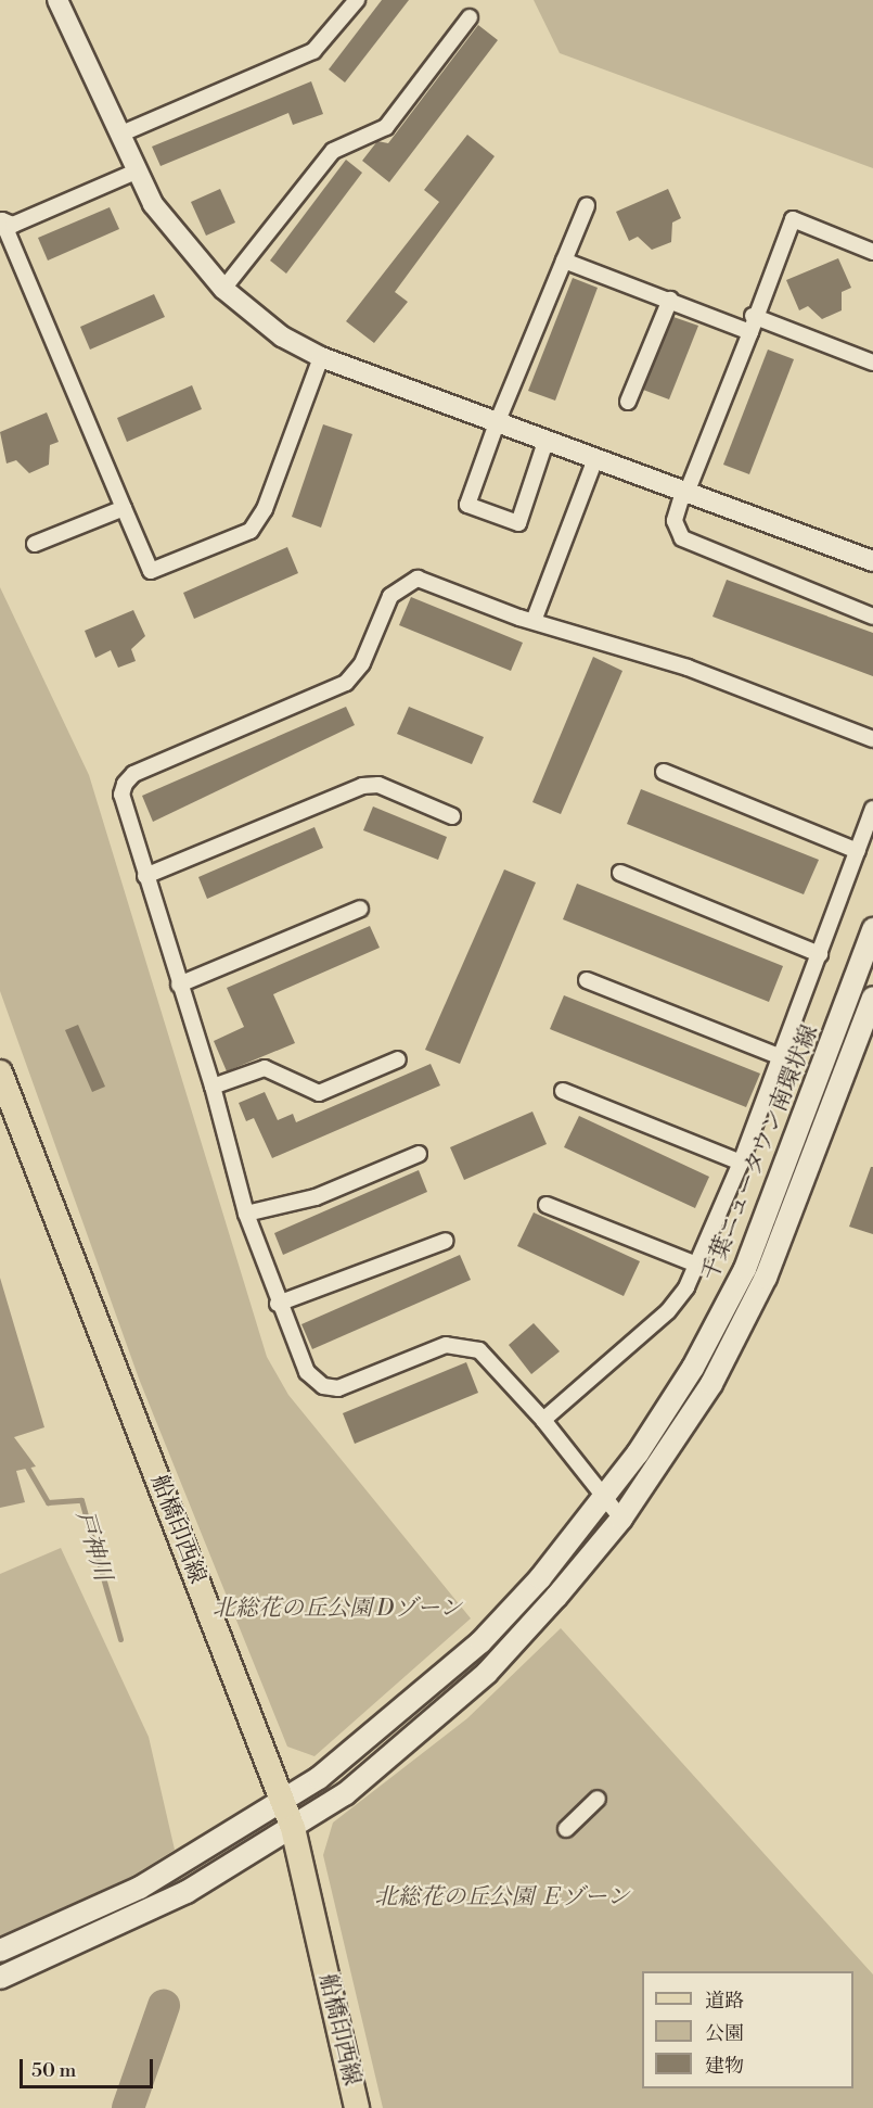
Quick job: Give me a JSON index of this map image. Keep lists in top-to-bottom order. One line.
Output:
{"streets":{"main road":["千葉ニュータウン南環状線","船橋印西線"]},"crossings":[["千葉ニュータウン南環状線","船橋印西線"]],"water":["戸神川"],"parks":["北総花の丘公園 Dゾーン","北総花の丘公園 Ｅゾーン"],"legend":["道路","公園","建物"],"scale_bar":"50 m"}
